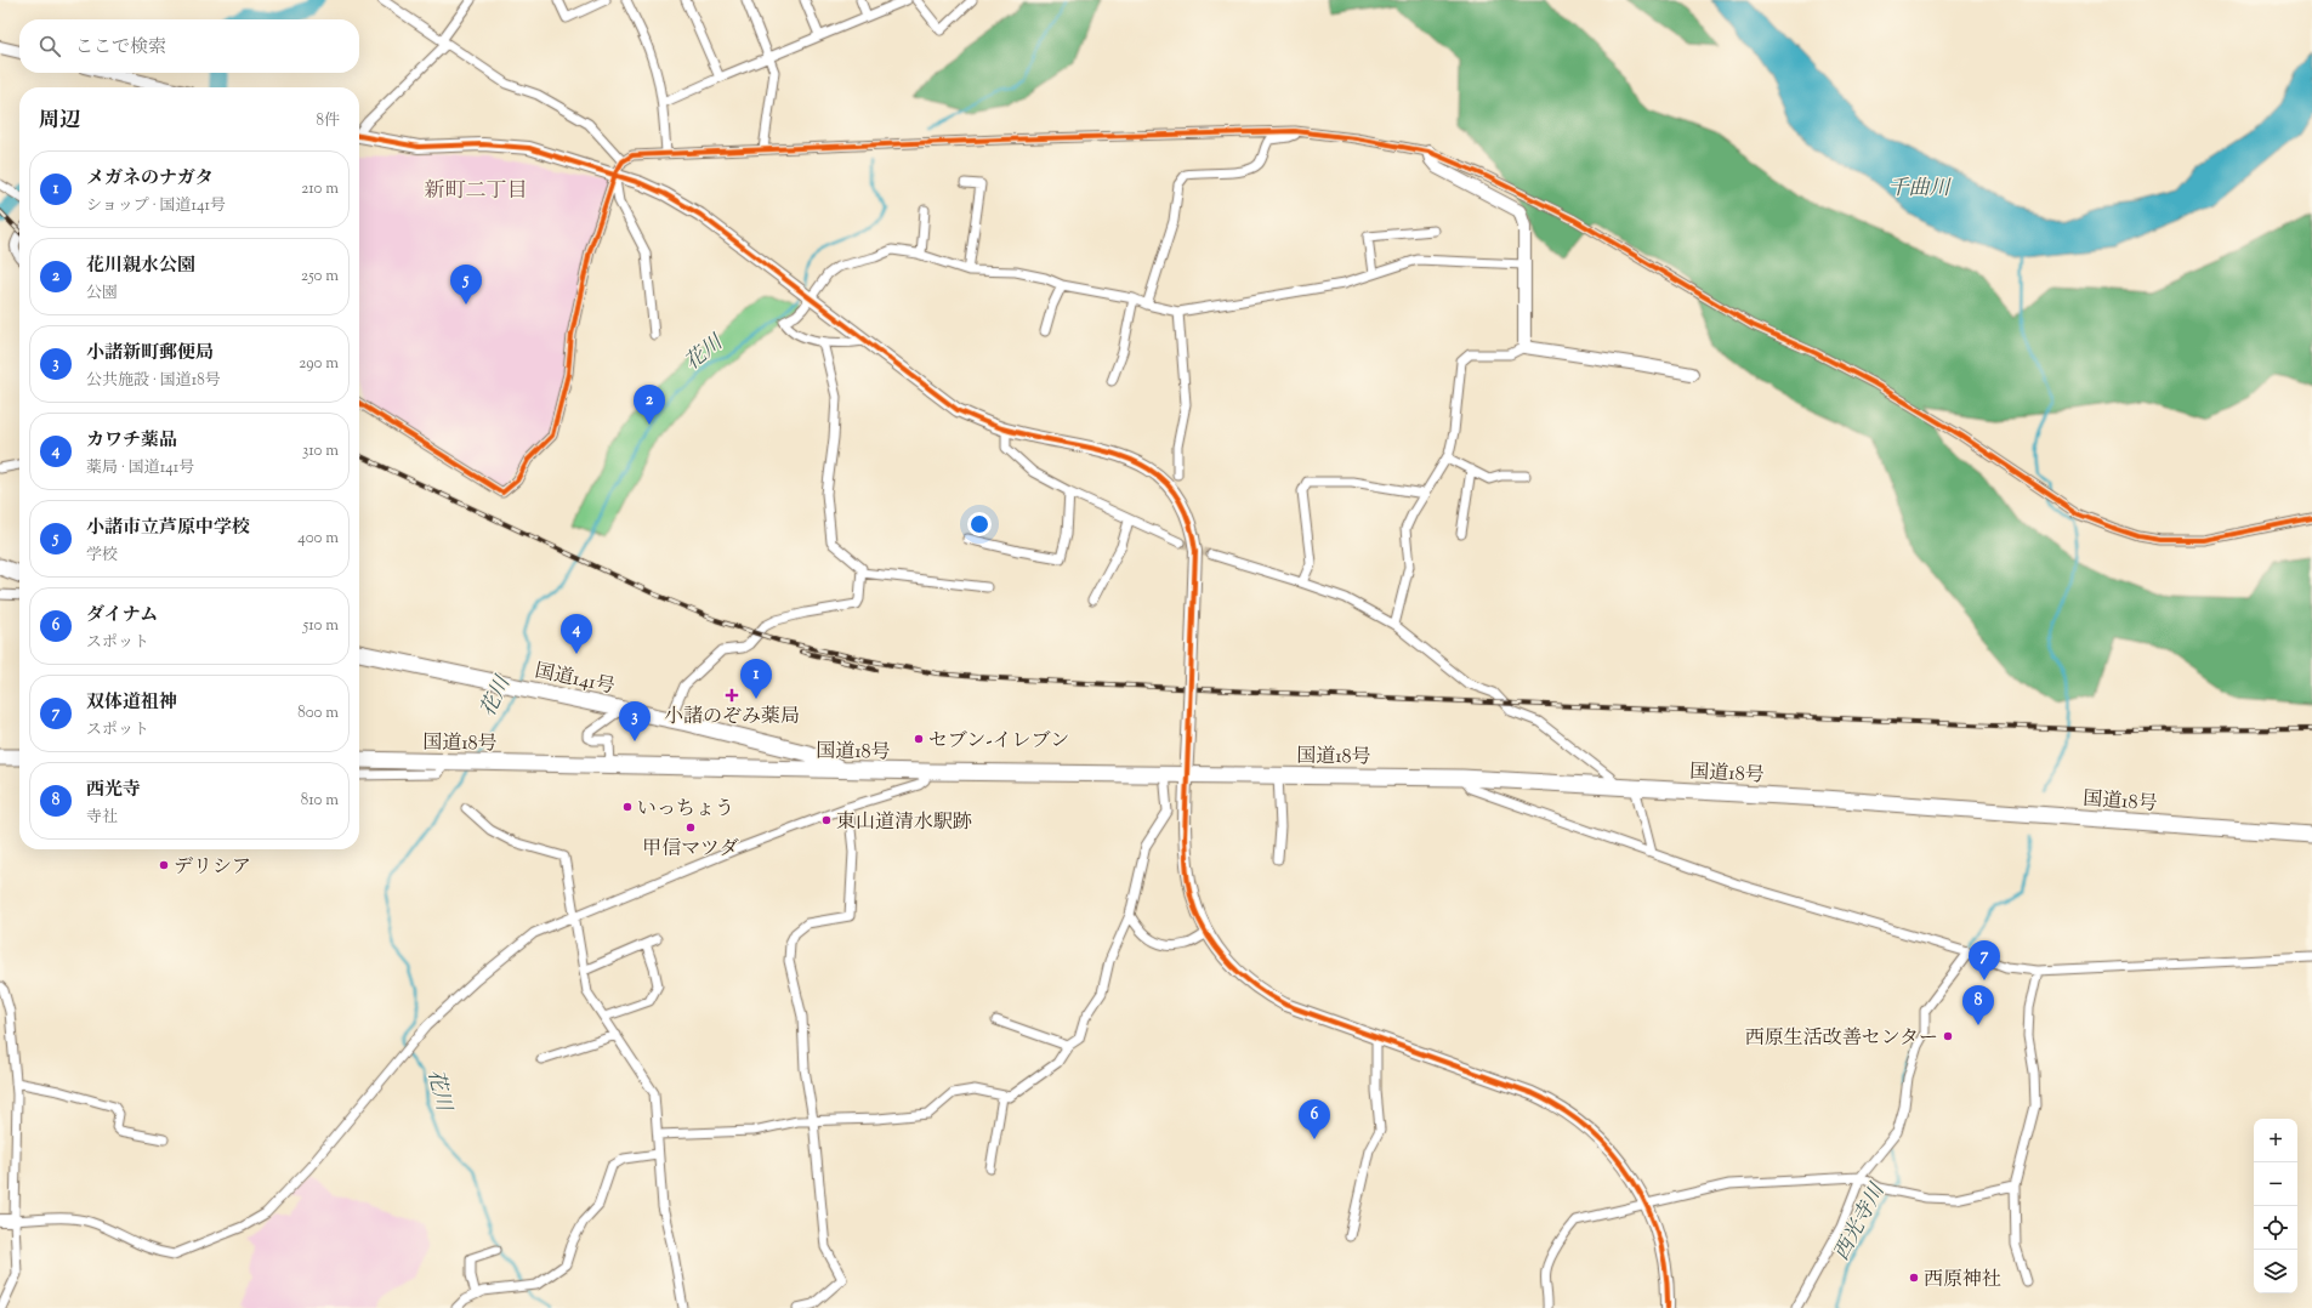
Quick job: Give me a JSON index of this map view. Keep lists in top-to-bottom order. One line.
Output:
{"streets":{"highway":["国道141号","国道18号"]},"crossings":[["国道141号","国道18号"]],"districts":["新町二丁目"],"water":["千曲川","花川","西光寺川"],"places":{"health":["小諸のぞみ薬局"],"other":["セブン-イレブン","いっちょう","東山道清水駅跡","甲信マツダ","デリシア","西原生活改善センター","西原神社"]},"page":{"search":"ここで検索","heading":["周辺","8件"],"list":[{"mark":"1","name":"メガネのナガタ","note":"ショップ · 国道141号","value":"210 m"},{"mark":"2","name":"花川親水公園","note":"公園","value":"250 m"},{"mark":"3","name":"小諸新町郵便局","note":"公共施設 · 国道18号","value":"290 m"},{"mark":"4","name":"カワチ薬品","note":"薬局 · 国道141号","value":"310 m"},{"mark":"5","name":"小諸市立芦原中学校","note":"学校","value":"400 m"},{"mark":"6","name":"ダイナム","note":"スポット","value":"510 m"},{"mark":"7","name":"双体道祖神","note":"スポット","value":"800 m"},{"mark":"8","name":"西光寺","note":"寺社","value":"810 m"}],"pins":["5","2","4","1","3","7","8","6"],"map_buttons":["+","−"]}}
